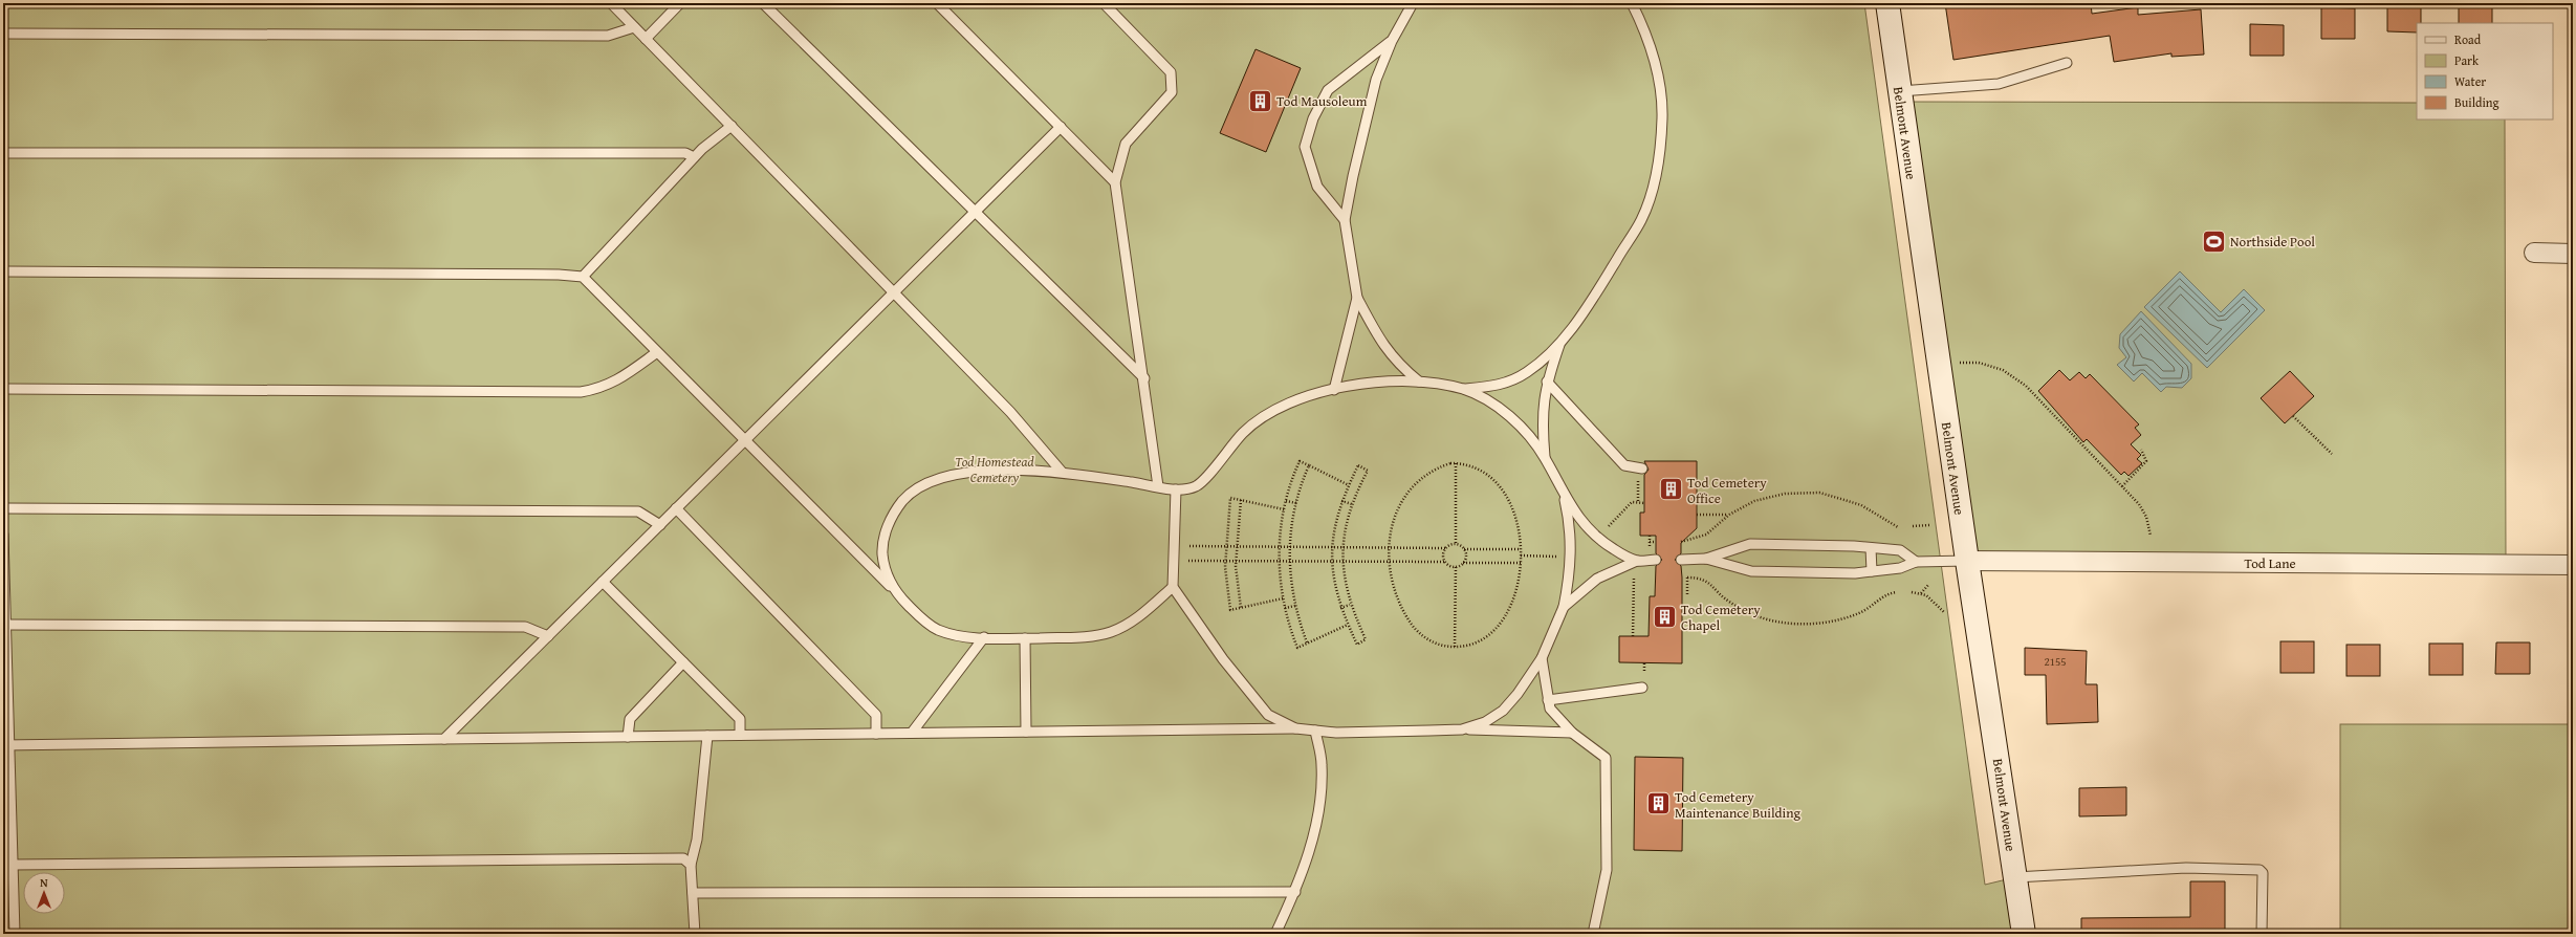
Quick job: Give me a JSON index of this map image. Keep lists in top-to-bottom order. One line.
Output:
{"streets":{"main road":["Belmont Avenue"],"street":["Tod Lane"]},"crossings":[["Belmont Avenue","Tod Lane"]],"parks":["Tod Homestead Cemetery"],"places":{"building":["Tod Mausoleum","Tod Cemetery Office","Tod Cemetery Chapel","Tod Cemetery Maintenance Building"],"sports":["Northside Pool"]},"house_numbers":["2155"],"legend":["Road","Park","Water","Building"],"north":"top"}
